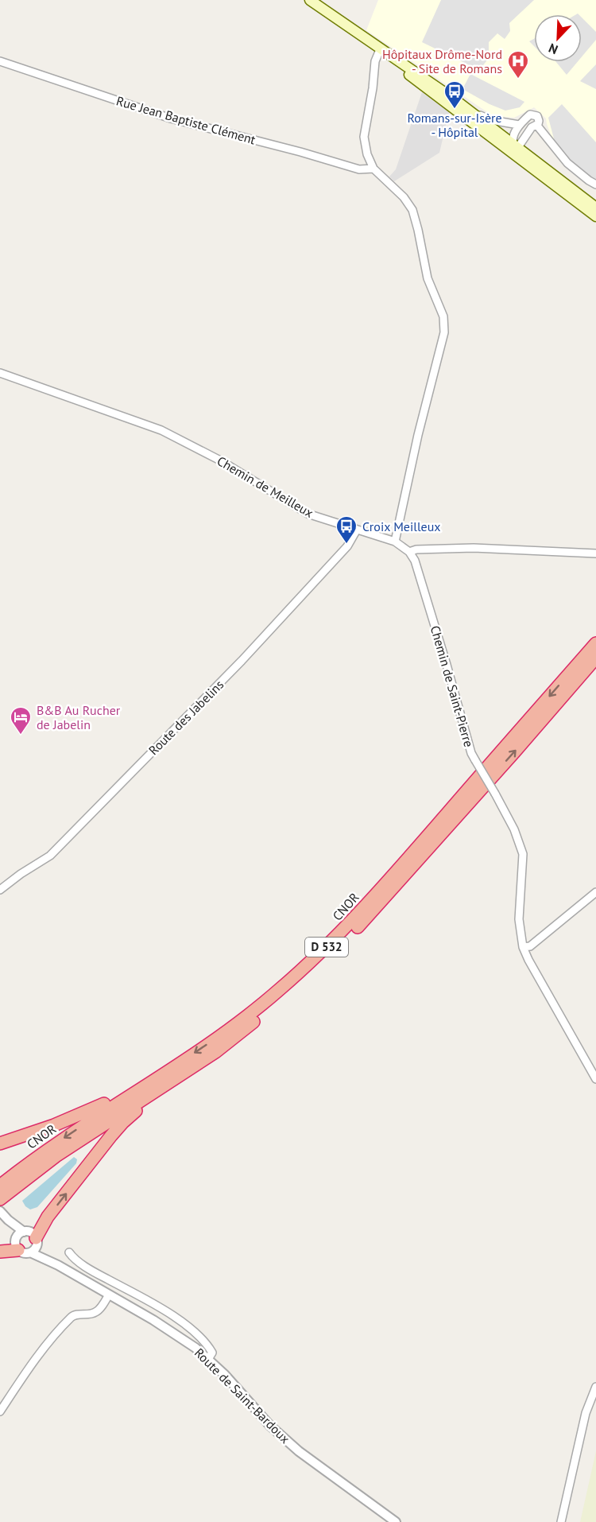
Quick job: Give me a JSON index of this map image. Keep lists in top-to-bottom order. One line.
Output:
{"streets":{"highway":["CNOR","D 532"],"street":["Rue Jean Baptiste Clément","Chemin de Meilleux","Chemin de Saint-Pierre","Route des Jabelins","Route de Saint-Bardoux"]},"crossings":[["Chemin de Meilleux","Chemin de Saint-Pierre"],["Chemin de Meilleux","Route des Jabelins"]],"places":{"hospital":["Hôpitaux Drôme-Nord - Site de Romans"],"bus stop":["Romans-sur-Isère - Hôpital","Croix Meilleux"],"hotel":["B&B Au Rucher de Jabelin"]},"north":"bottom left"}
